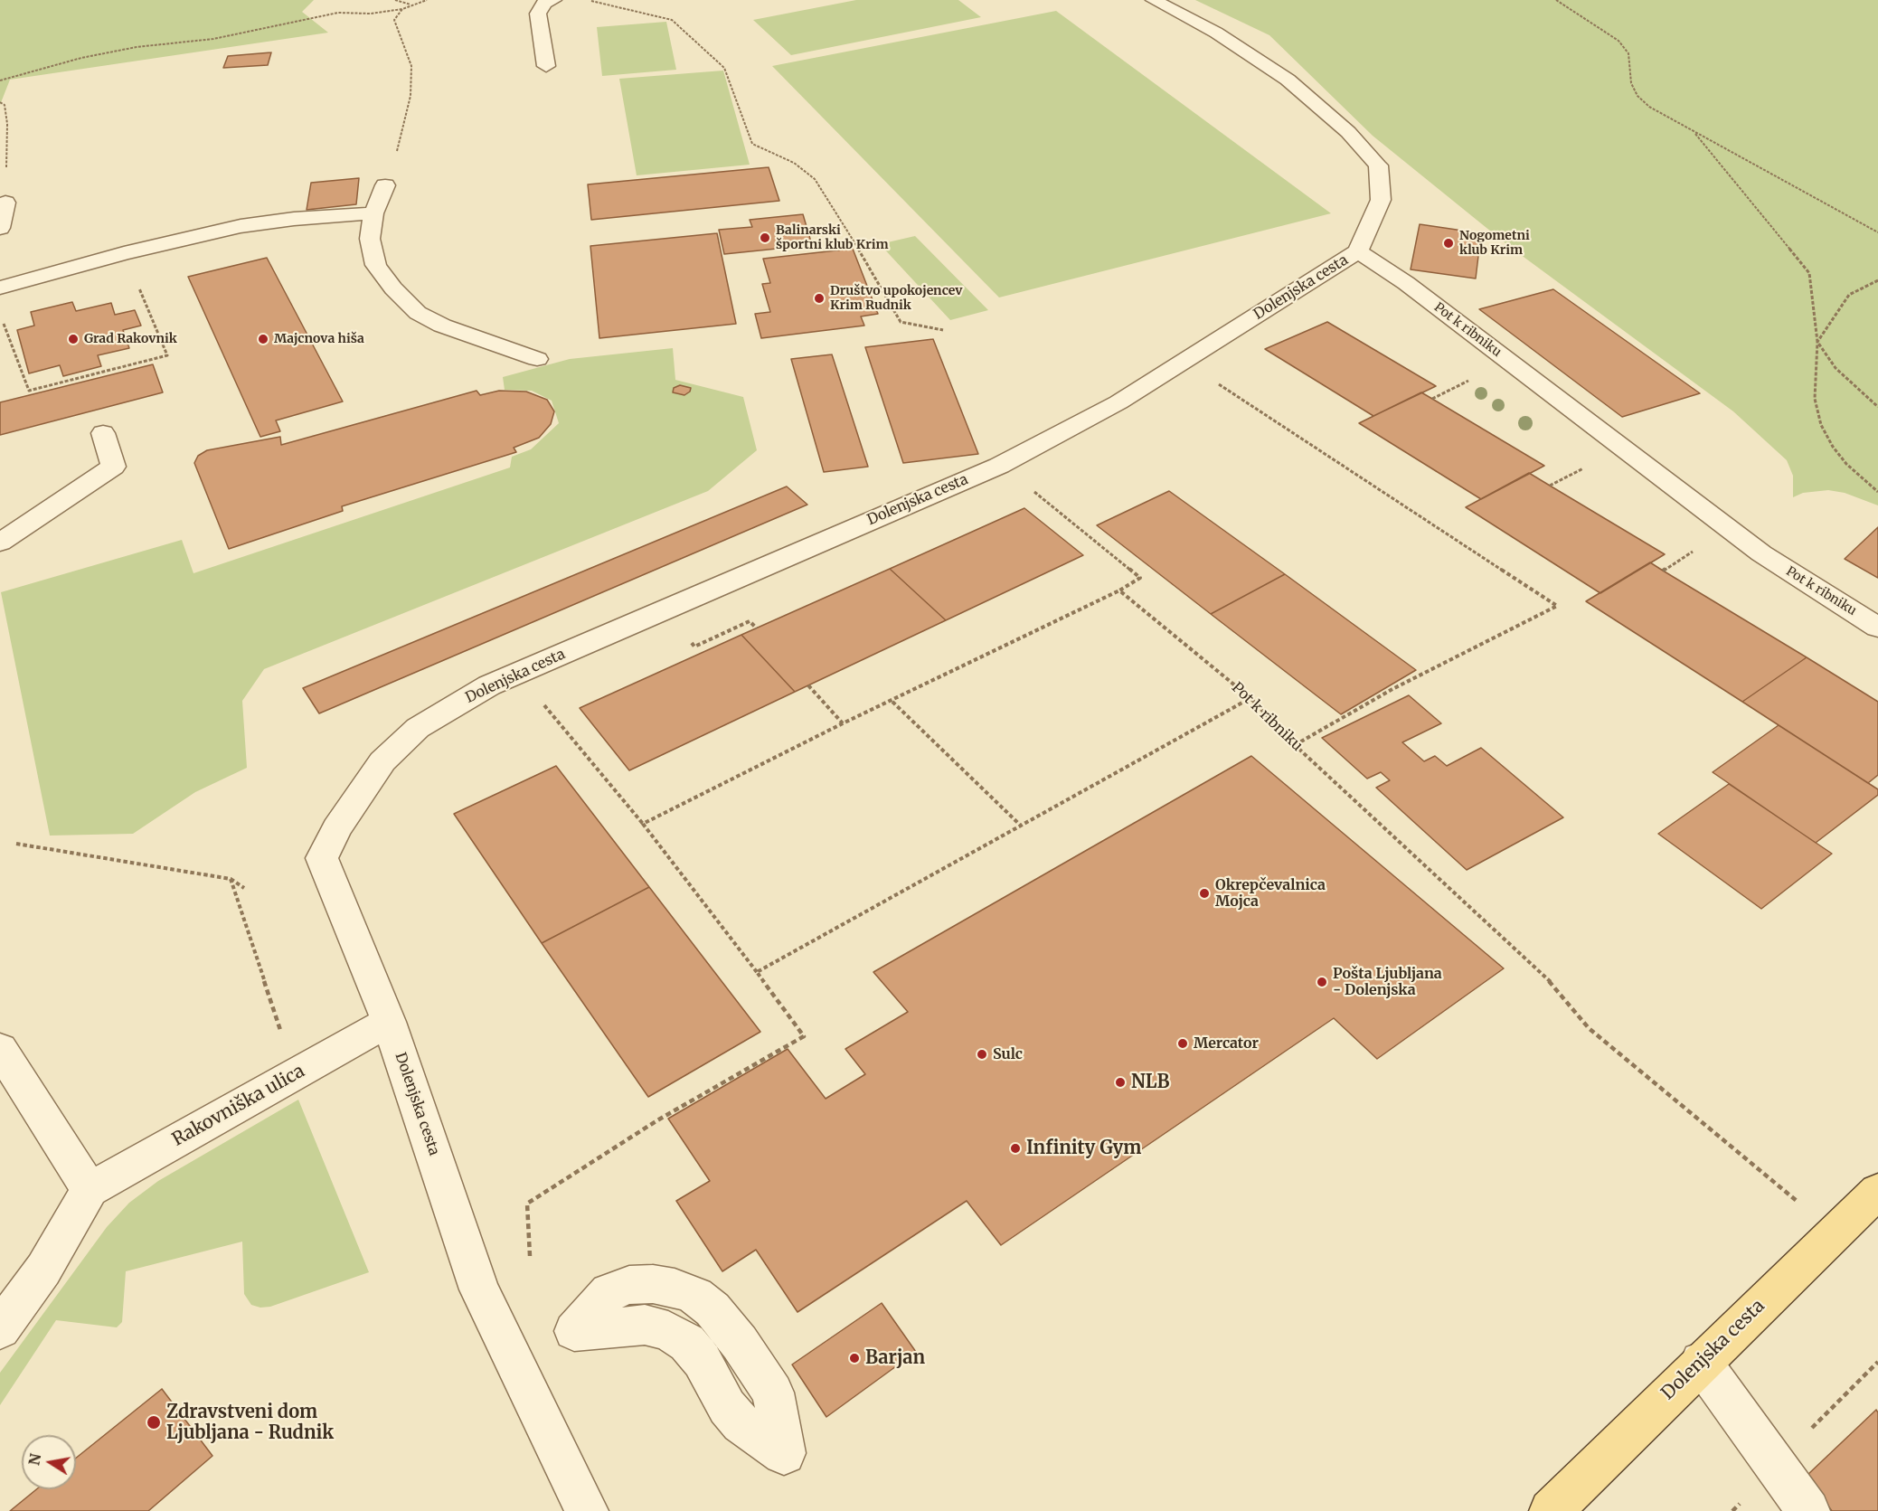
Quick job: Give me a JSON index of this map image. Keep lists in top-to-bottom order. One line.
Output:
{"streets":{"main road":["Dolenjska cesta"],"street":["Pot k ribniku","Rakovniška ulica"]},"crossings":[["Dolenjska cesta","Pot k ribniku"],["Dolenjska cesta","Rakovniška ulica"]],"places":["Balinarski športni klub Krim","Nogometni klub Krim","Društvo upokojencev Krim Rudnik","Grad Rakovnik","Majcnova hiša","Okrepčevalnica Mojca","Pošta Ljubljana - Dolenjska","Mercator","Sulc","NLB","Infinity Gym","Barjan","Zdravstveni dom Ljubljana - Rudnik"],"north":"left"}
